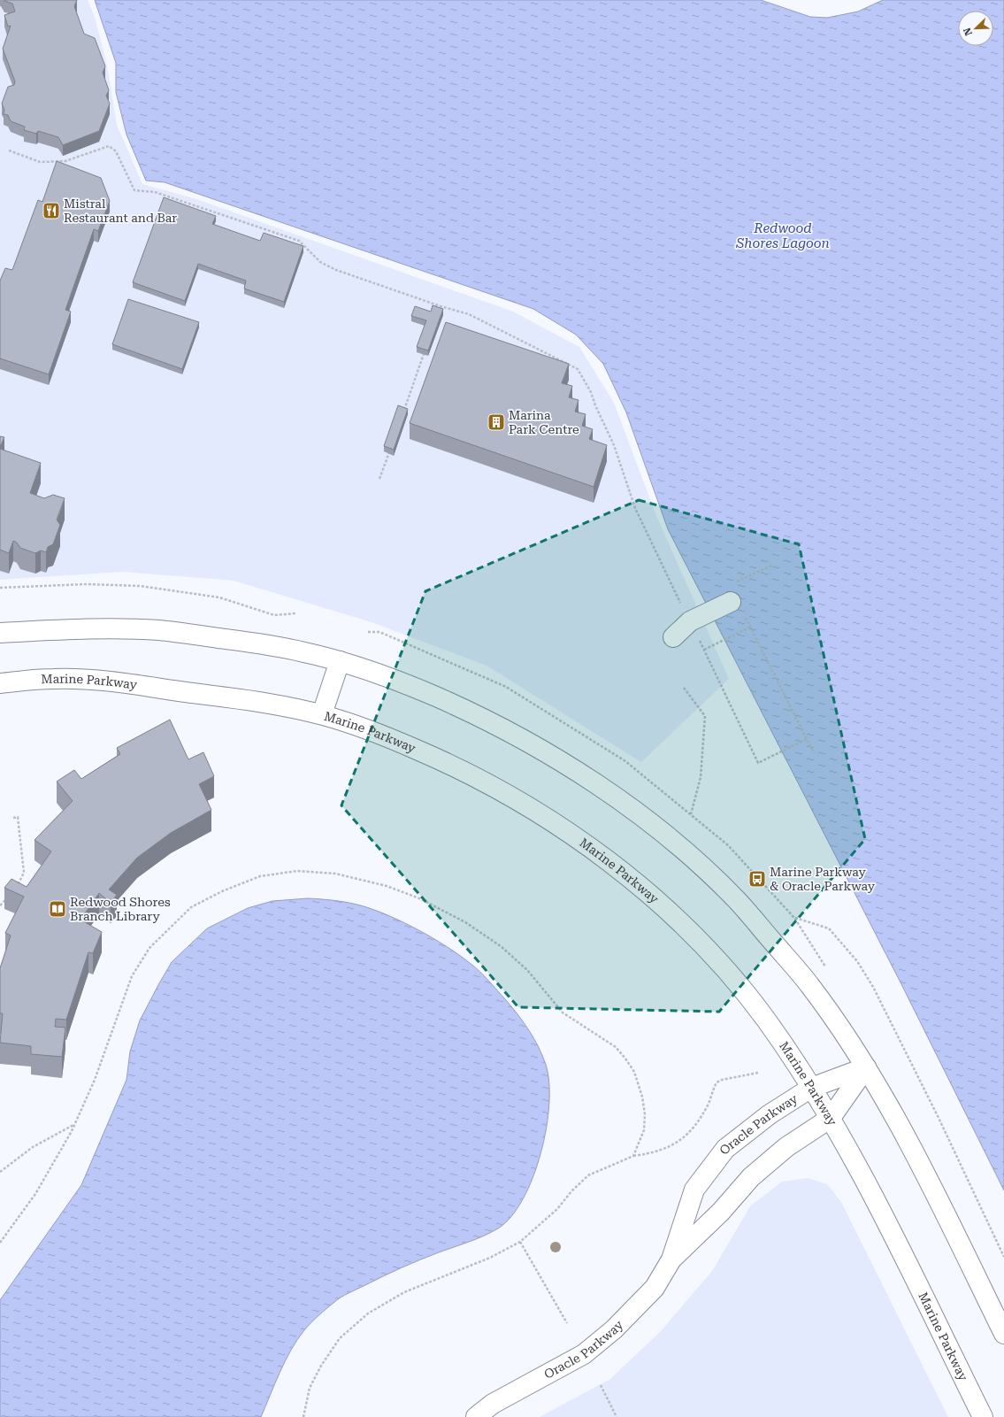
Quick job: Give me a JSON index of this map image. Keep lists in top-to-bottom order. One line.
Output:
{"streets":{"main road":["Marine Parkway","Oracle Parkway"]},"crossings":[["Marine Parkway","Oracle Parkway"]],"water":["Redwood Shores Lagoon"],"places":{"restaurant":["Mistral Restaurant and Bar"],"building":["Marina Park Centre"],"bus stop":["Marine Parkway & Oracle Parkway"],"library":["Redwood Shores Branch Library"]},"north":"bottom left"}
